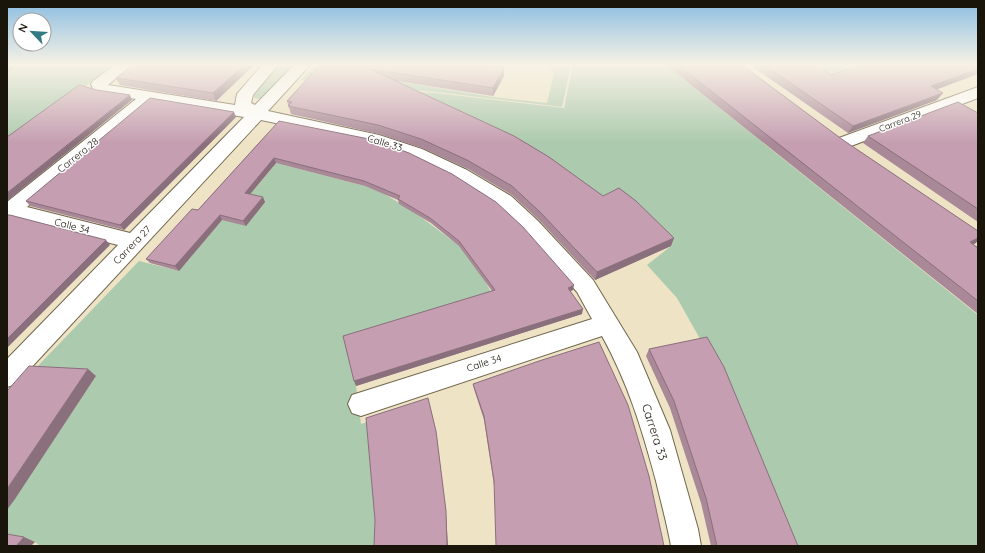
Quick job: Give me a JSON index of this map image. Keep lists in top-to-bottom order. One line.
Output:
{"streets":{"street":["Carrera 29","Calle 33","Carrera 28","Calle 34","Carrera 27","Carrera 33"]},"crossings":[["Calle 33","Carrera 28"],["Calle 33","Calle 34"],["Calle 33","Carrera 27"],["Calle 33","Carrera 33"],["Carrera 28","Calle 34"],["Calle 34","Carrera 27"],["Calle 34","Carrera 33"]],"north":"top left"}
